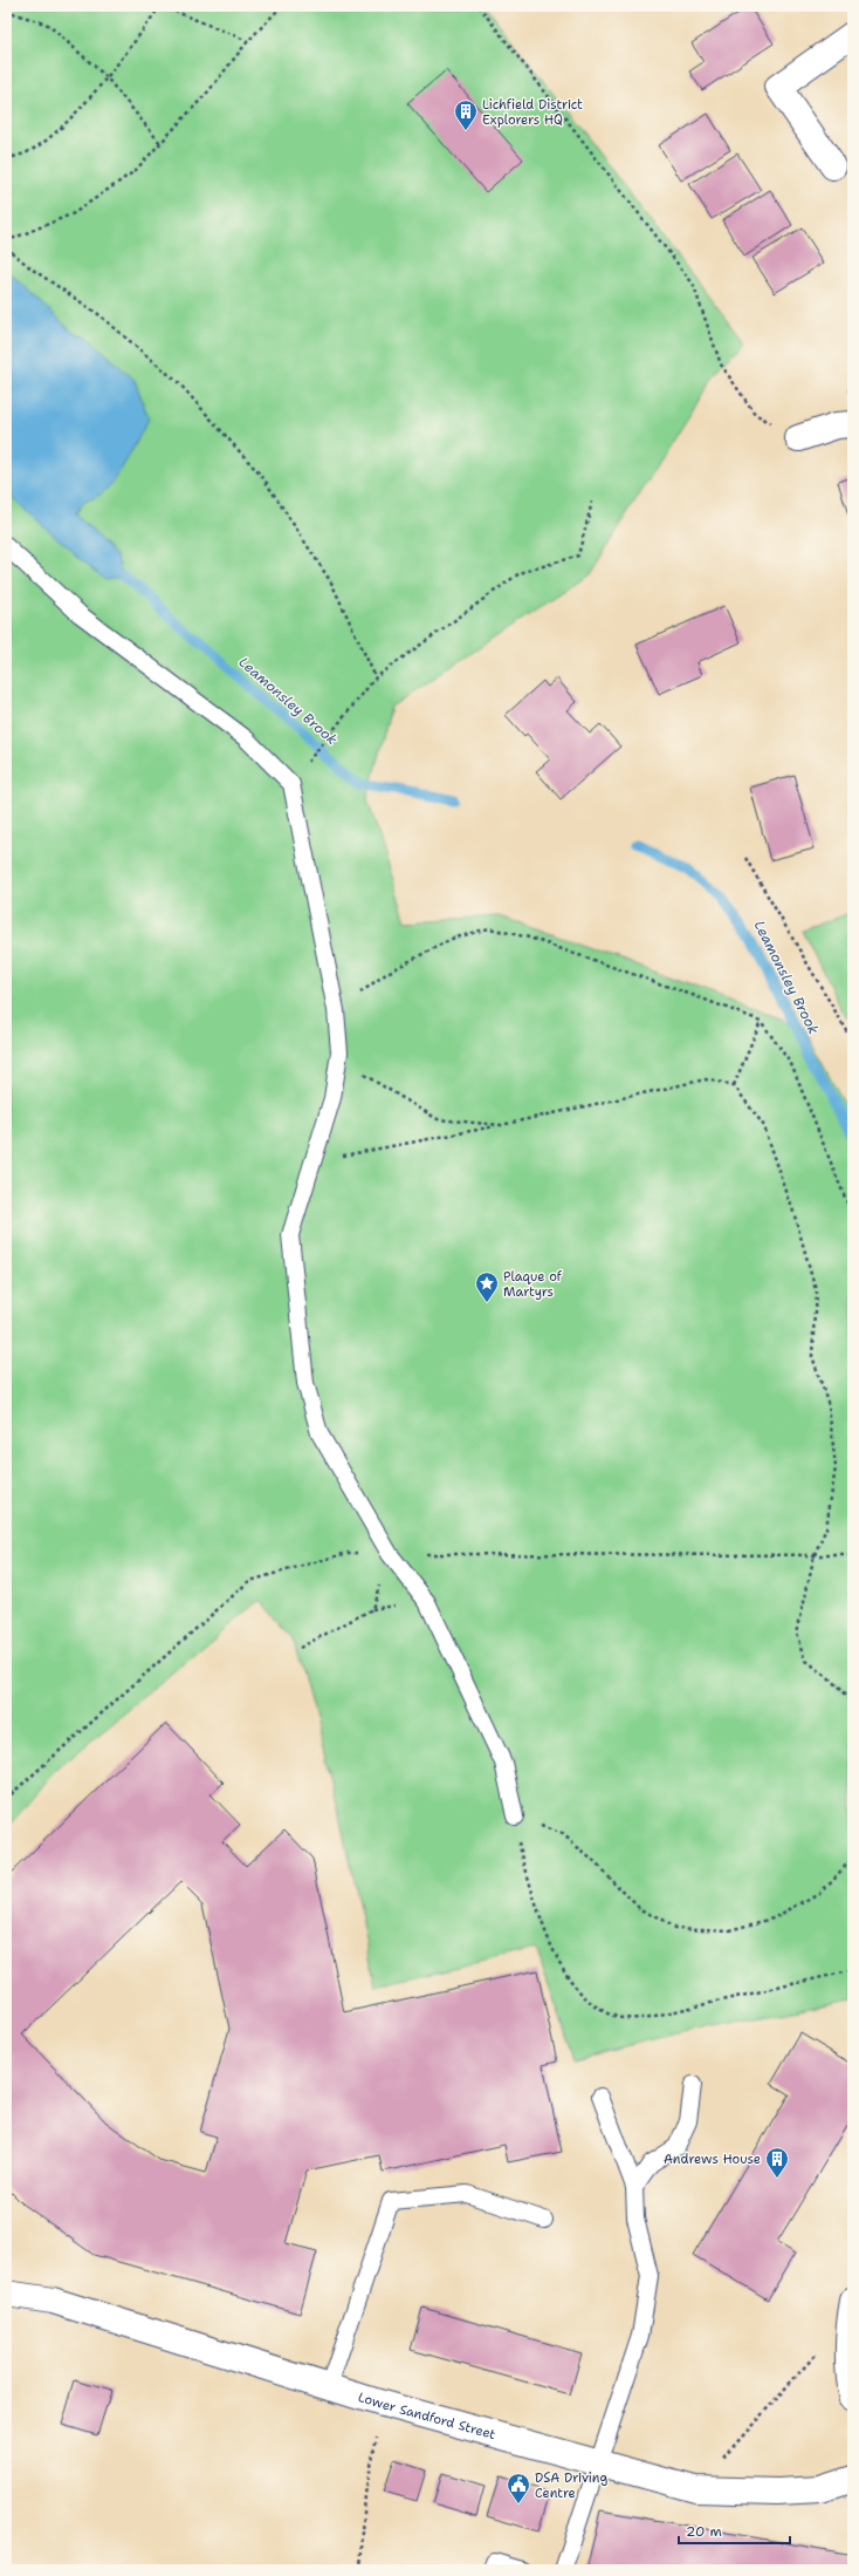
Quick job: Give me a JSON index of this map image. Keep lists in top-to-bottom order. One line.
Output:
{"streets":{"street":["Lower Sandford Street"]},"water":["Leamonsley Brook"],"places":{"building":["Lichfield District Explorers HQ","Andrews House"],"place":["Plaque of Martyrs"],"public building":["DSA Driving Centre"]},"scale_bar":"20 m"}
